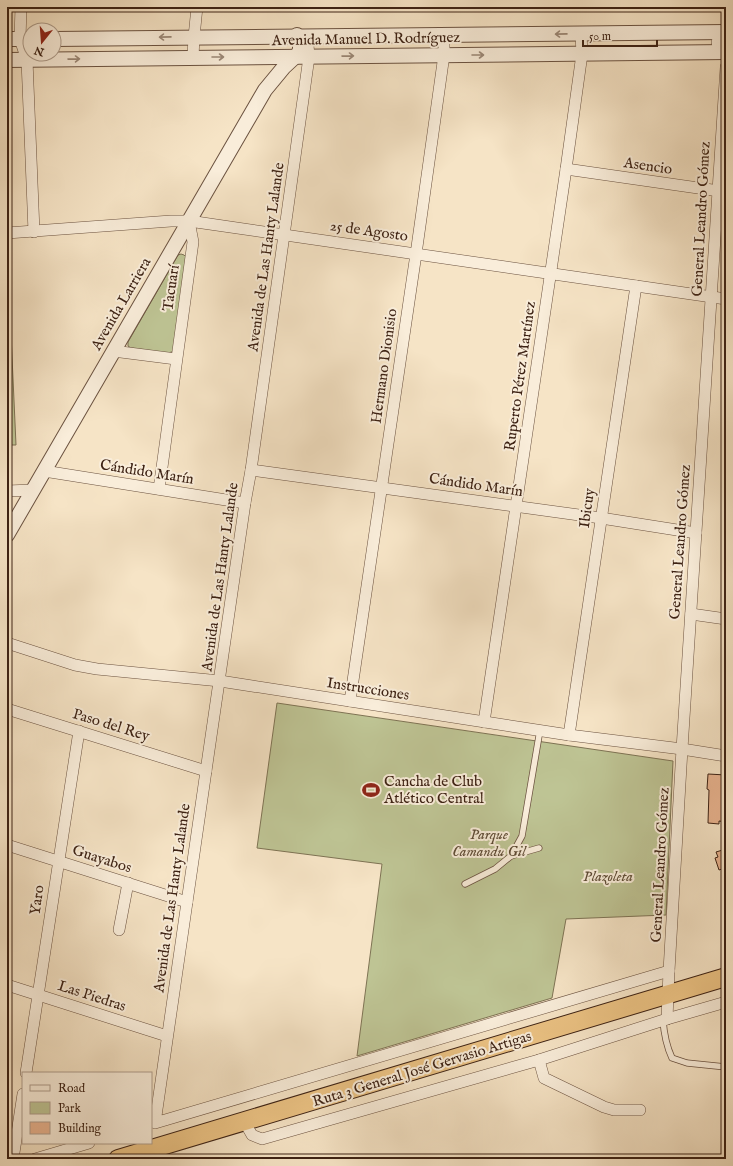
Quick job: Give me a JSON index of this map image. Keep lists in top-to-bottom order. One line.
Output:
{"streets":{"highway":["Ruta 3 General José Gervasio Artigas"],"street":["Avenida Manuel D. Rodríguez","Asencio","General Leandro Gómez","25 de Agosto","Avenida de Las Hanty Lalande","Tacuarí","Avenida Larriera","Hermano Dionisio","Ruperto Pérez Martínez","Cándido Marín","Ibicuy","Instrucciones","Paso del Rey","Guayabos","Yaro","Las Piedras"]},"crossings":[["Avenida Manuel D. Rodríguez","Avenida de Las Hanty Lalande"],["Avenida Manuel D. Rodríguez","Avenida Larriera"],["Avenida Manuel D. Rodríguez","Hermano Dionisio"],["Avenida Manuel D. Rodríguez","Ruperto Pérez Martínez"],["Asencio","General Leandro Gómez"],["Asencio","Ruperto Pérez Martínez"],["General Leandro Gómez","25 de Agosto"],["General Leandro Gómez","Cándido Marín"],["General Leandro Gómez","Instrucciones"],["General Leandro Gómez","Ruta 3 General José Gervasio Artigas"],["25 de Agosto","Avenida de Las Hanty Lalande"],["25 de Agosto","Tacuarí"],["25 de Agosto","Avenida Larriera"],["25 de Agosto","Hermano Dionisio"],["25 de Agosto","Ruperto Pérez Martínez"],["25 de Agosto","Ibicuy"],["Avenida de Las Hanty Lalande","Avenida Larriera"],["Avenida de Las Hanty Lalande","Cándido Marín"],["Avenida de Las Hanty Lalande","Instrucciones"],["Avenida de Las Hanty Lalande","Paso del Rey"],["Avenida de Las Hanty Lalande","Guayabos"],["Avenida de Las Hanty Lalande","Las Piedras"],["Avenida de Las Hanty Lalande","Ruta 3 General José Gervasio Artigas"],["Tacuarí","Avenida Larriera"],["Tacuarí","Cándido Marín"],["Avenida Larriera","Cándido Marín"],["Hermano Dionisio","Cándido Marín"],["Hermano Dionisio","Instrucciones"],["Ruperto Pérez Martínez","Cándido Marín"],["Ruperto Pérez Martínez","Instrucciones"],["Cándido Marín","Ibicuy"],["Ibicuy","Instrucciones"],["Paso del Rey","Yaro"],["Guayabos","Yaro"],["Yaro","Las Piedras"]],"parks":["Parque Camandu Gil","Plazoleta"],"places":{"sports":["Cancha de Club Atlético Central"]},"legend":["Road","Park","Building"],"scale_bar":"50 m","north":"bottom"}
